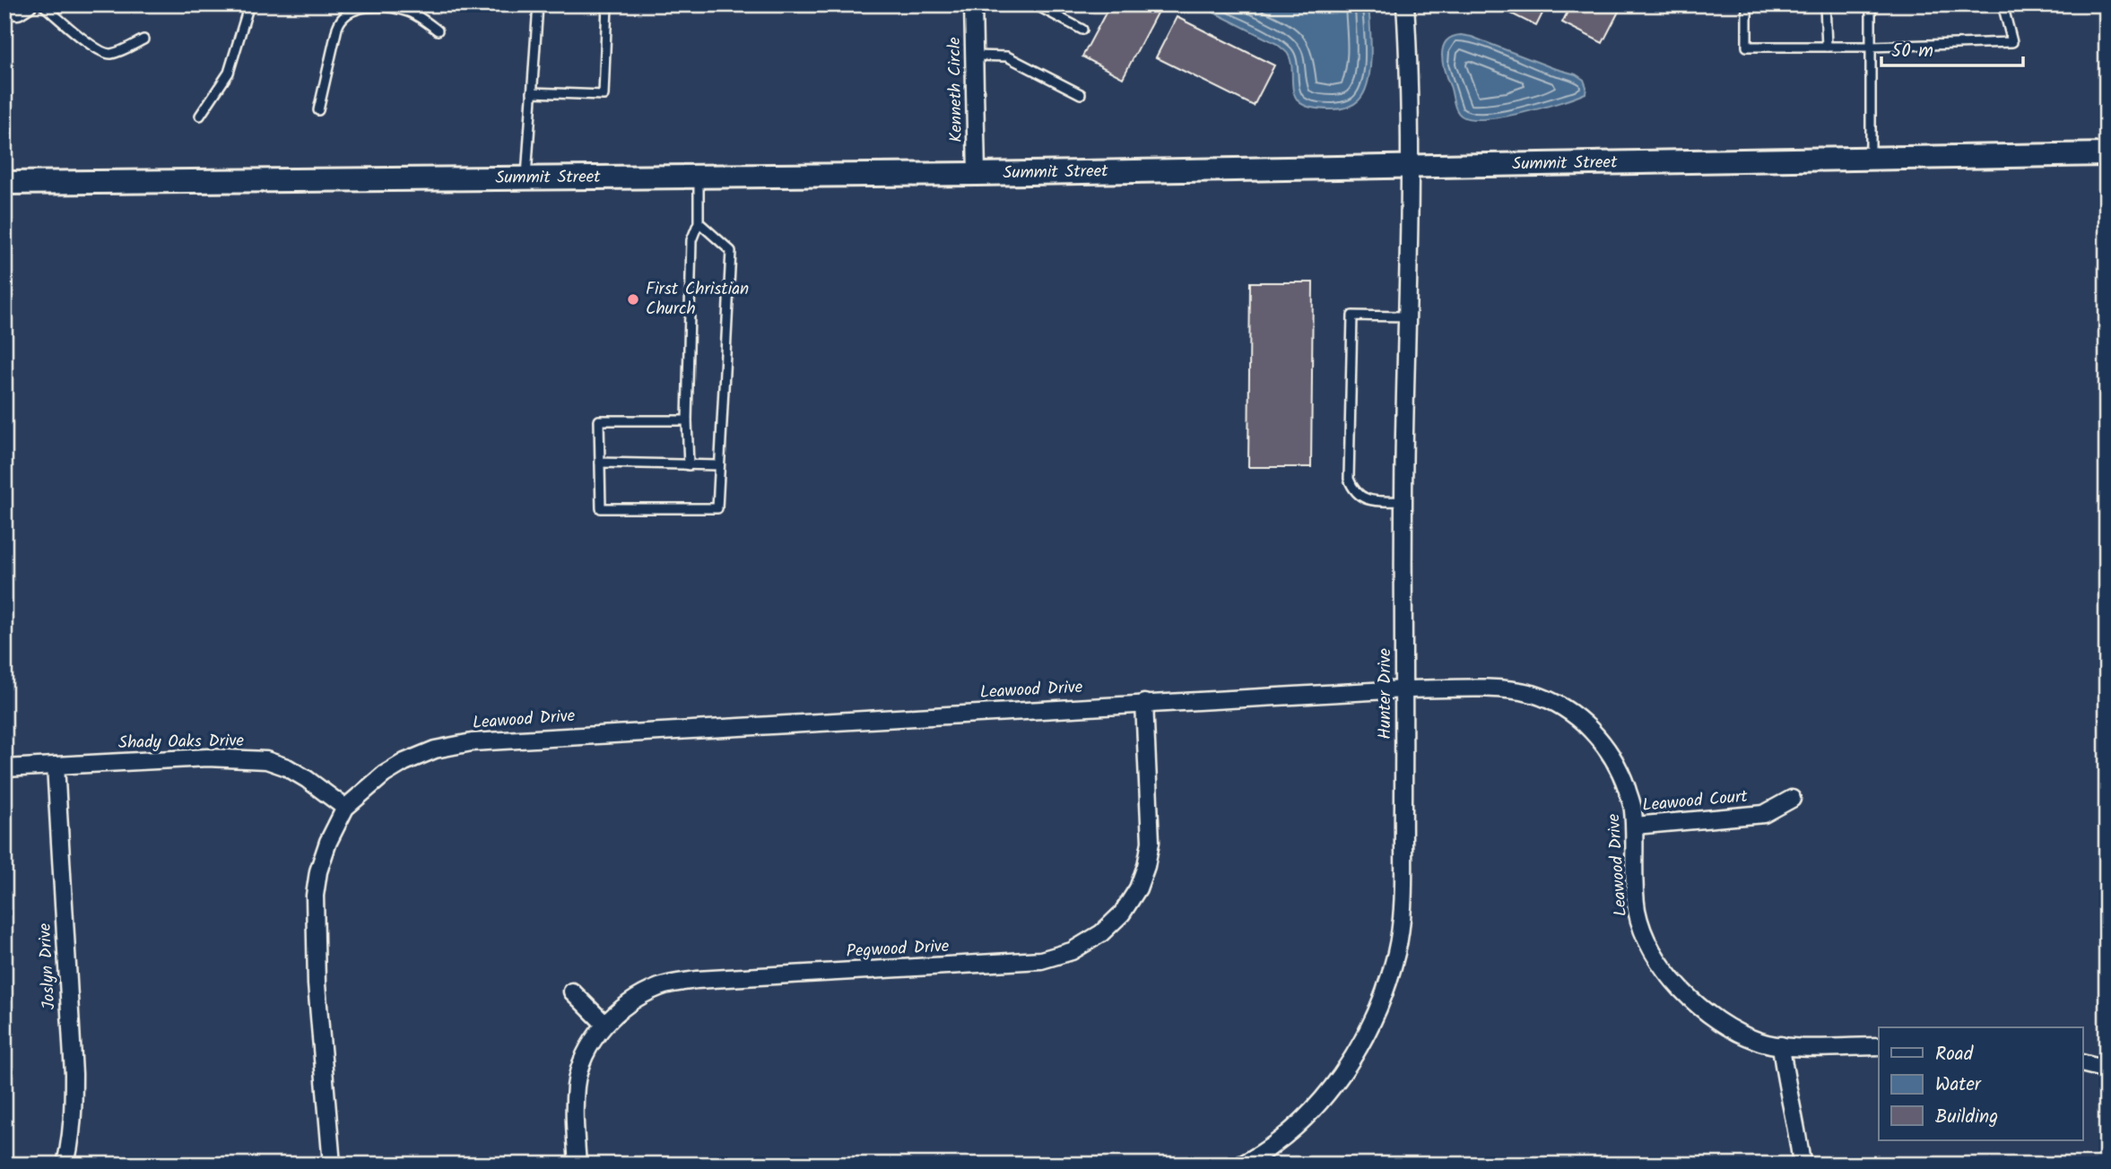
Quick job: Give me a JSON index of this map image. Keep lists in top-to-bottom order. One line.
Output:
{"streets":{"main road":["Summit Street"],"street":["Kenneth Circle","Leawood Drive","Hunter Drive","Shady Oaks Drive","Leawood Court","Pegwood Drive","Joslyn Drive"]},"crossings":[["Kenneth Circle","Summit Street"],["Summit Street","Hunter Drive"],["Leawood Drive","Hunter Drive"],["Leawood Drive","Shady Oaks Drive"],["Leawood Drive","Leawood Court"],["Leawood Drive","Pegwood Drive"],["Shady Oaks Drive","Joslyn Drive"]],"places":["First Christian Church"],"legend":["Road","Water","Building"],"scale_bar":"50 m"}
